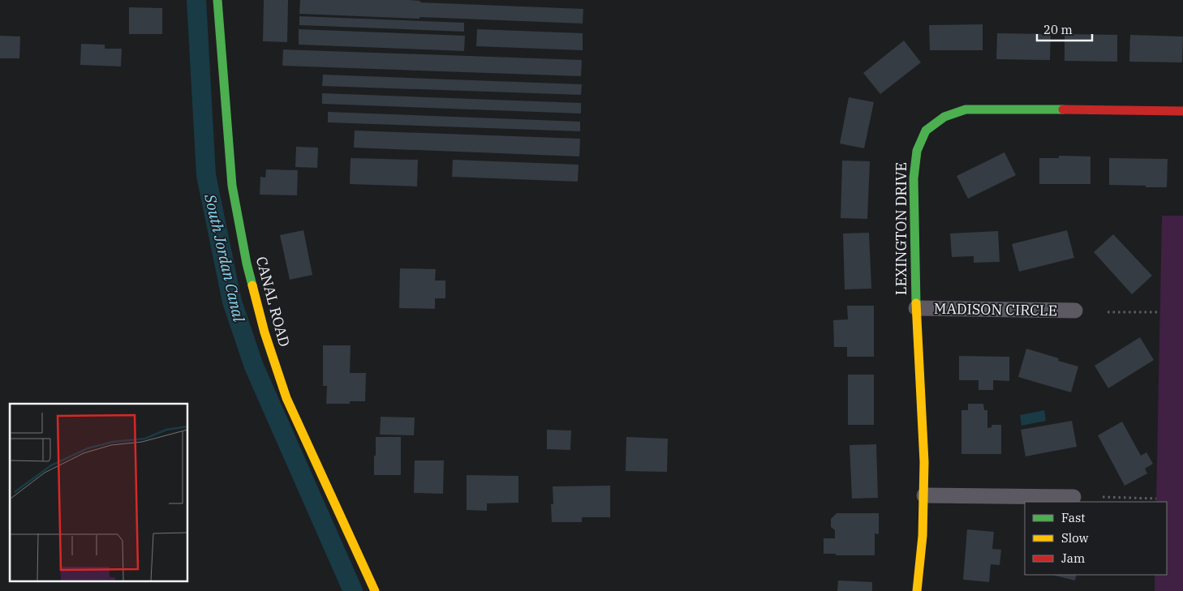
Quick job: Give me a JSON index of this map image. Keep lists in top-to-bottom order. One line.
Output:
{"streets":{"street":["LEXINGTON DRIVE","CANAL ROAD","MADISON CIRCLE"]},"crossings":[["LEXINGTON DRIVE","MADISON CIRCLE"]],"water":["South Jordan Canal"],"legend":["Fast","Slow","Jam"],"scale_bar":"20 m"}
